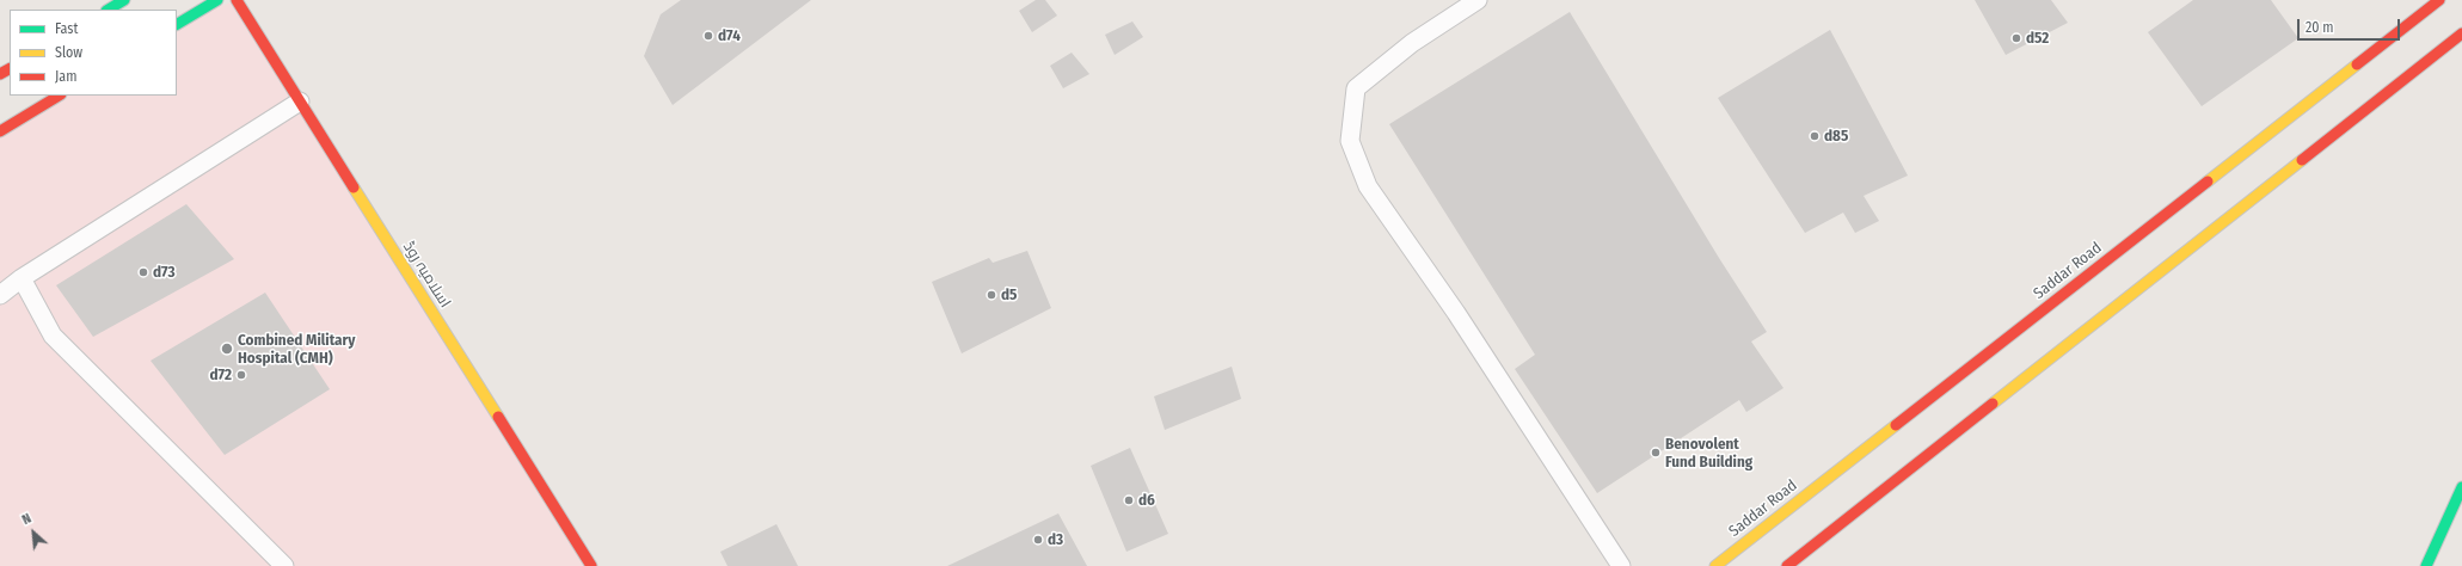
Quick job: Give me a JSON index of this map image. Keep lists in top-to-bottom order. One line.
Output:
{"streets":{"main road":["Saddar Road","اسلامیہ روڈ"]},"places":["d74","d52","d85","d73","d5","Combined Military Hospital (CMH)","d72","Benovolent Fund Building","d6","d3"],"legend":["Fast","Slow","Jam"],"scale_bar":"20 m","north":"top left"}
